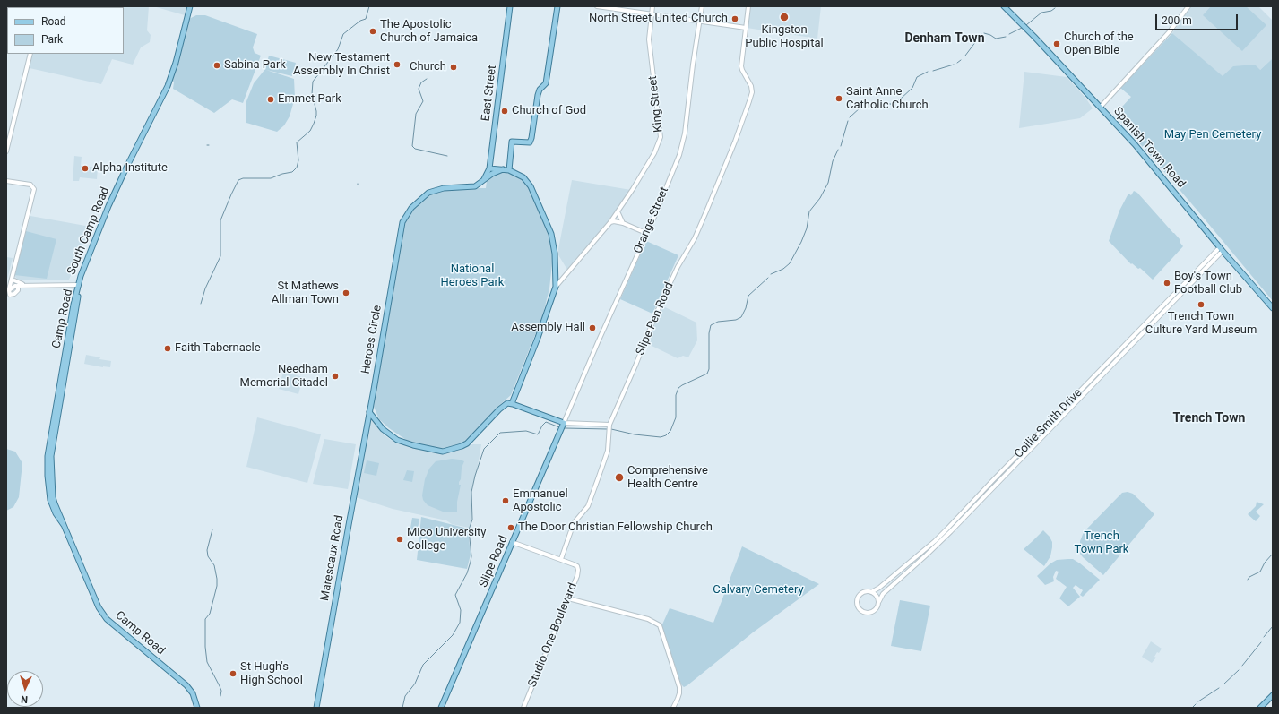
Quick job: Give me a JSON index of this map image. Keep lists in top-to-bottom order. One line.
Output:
{"streets":{"main road":["East Street","Spanish Town Road","South Camp Road","Camp Road","Heroes Circle","Marescaux Road","Slipe Road"],"street":["King Street","Orange Street","Slipe Pen Road","Collie Smith Drive","Studio One Boulevard"]},"crossings":[["East Street","Heroes Circle"],["Spanish Town Road","Collie Smith Drive"],["Orange Street","Slipe Road"],["South Camp Road","Camp Road"],["Slipe Pen Road","Studio One Boulevard"],["Heroes Circle","Marescaux Road"],["Slipe Road","Studio One Boulevard"]],"districts":["Denham Town","Trench Town"],"parks":["May Pen Cemetery","National Heroes Park","Trench Town Park","Calvary Cemetery"],"places":["Kingston Public Hospital","North Street United Church","The Apostolic Church of Jamaica","Church of the Open Bible","New Testament Assembly In Christ","Sabina Park","Church","Saint Anne Catholic Church","Emmet Park","Church of God","Alpha Institute","Boy's Town Football Club","St Mathews Allman Town","Trench Town Culture Yard Museum","Assembly Hall","Faith Tabernacle","Needham Memorial Citadel","Comprehensive Health Centre","Emmanuel Apostolic","The Door Christian Fellowship Church","Mico University College","St Hugh's High School"],"legend":["Road","Park"],"scale_bar":"200 m","north":"bottom"}
